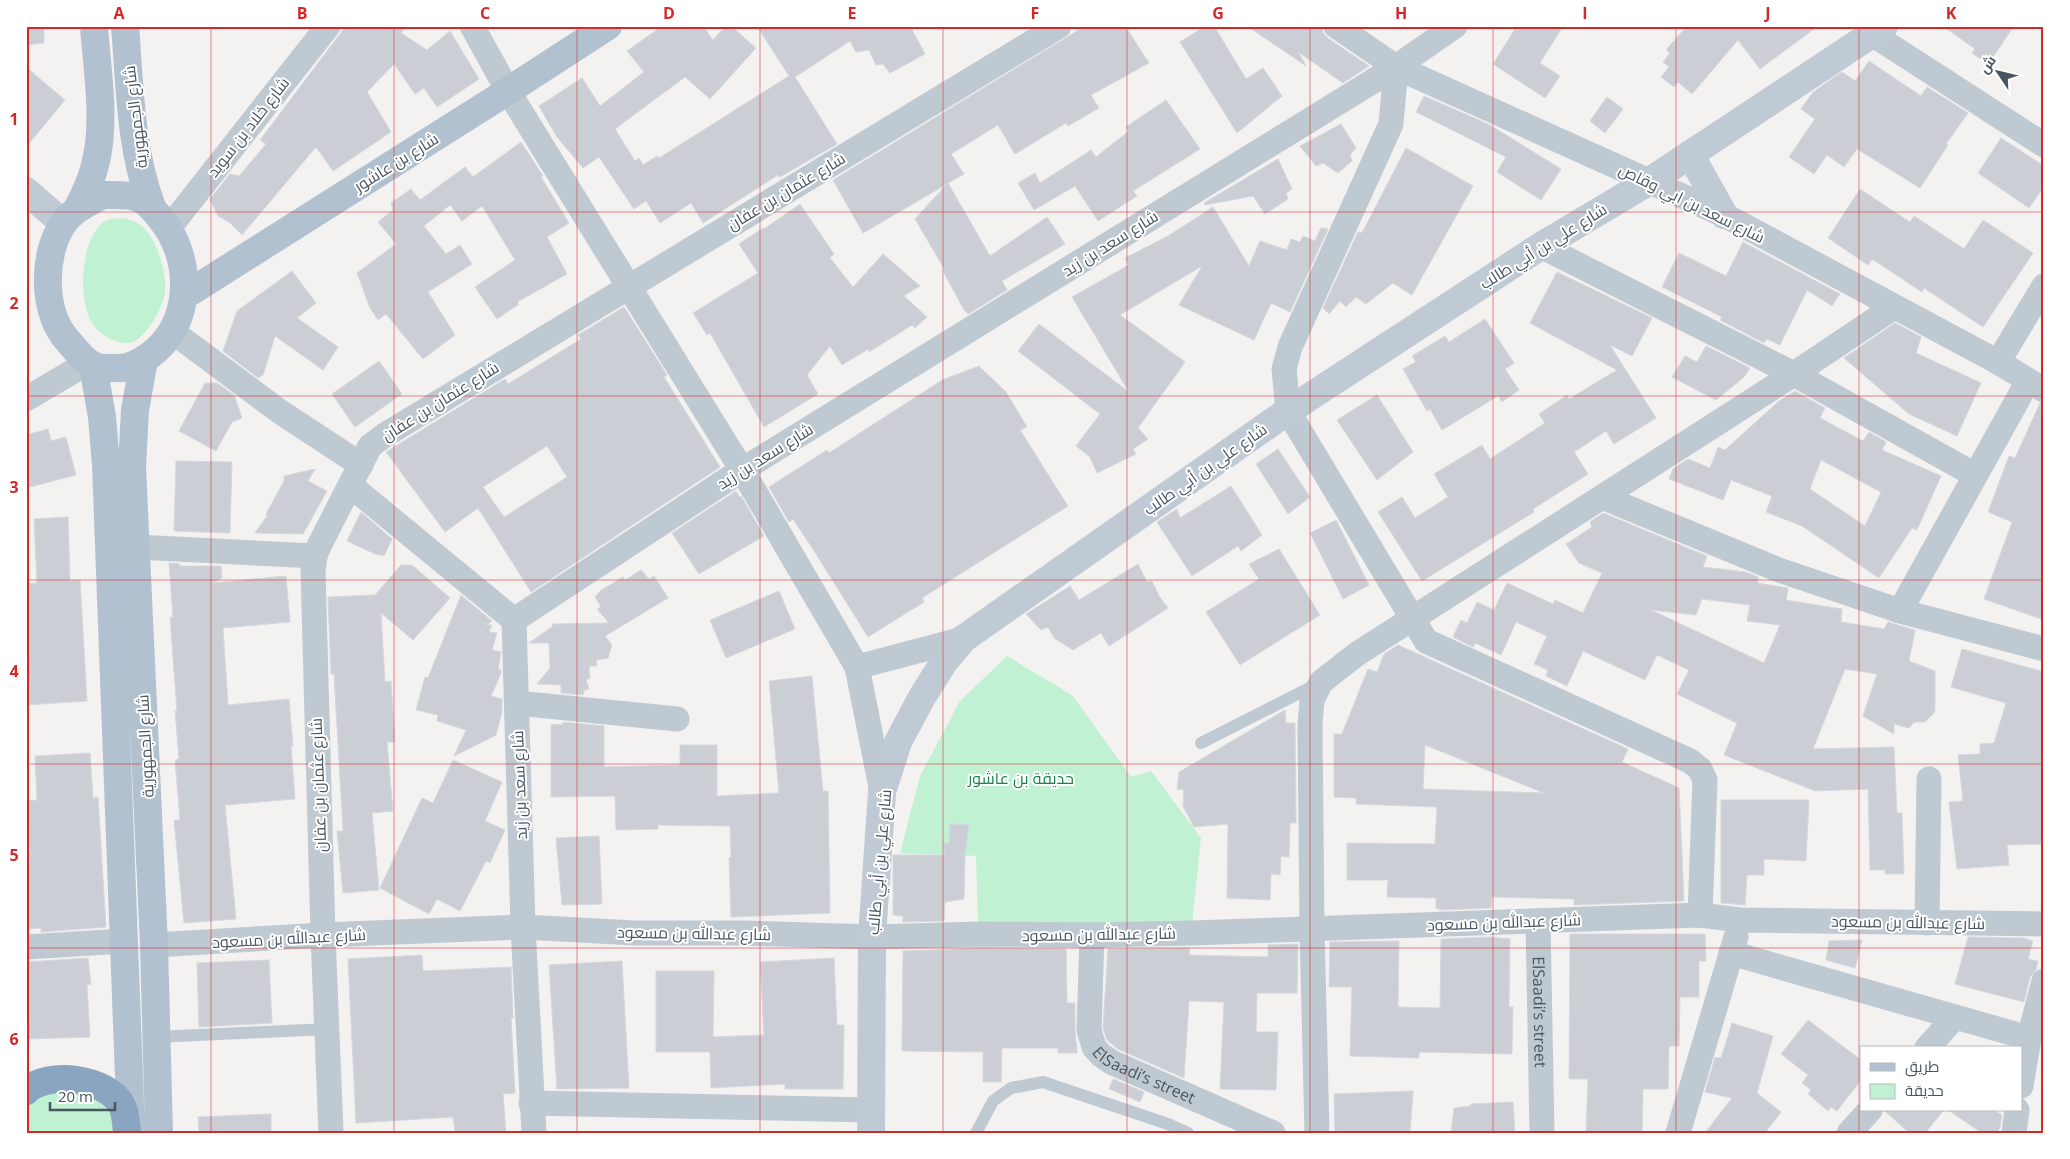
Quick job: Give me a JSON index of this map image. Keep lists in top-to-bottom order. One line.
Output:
{"streets":{"main road":["شارع الجمهورية","شارع بن عاشور"],"street":["شارع خلاد بن سويد","شارع عثمان بن عفان","شارع سعد بن ابي وقاص","شارع سعد بن زيد","شارع علي بن أبي طالب","شارع عبدالله بن مسعود","ElSaadi’s street"]},"crossings":[["شارع الجمهورية","شارع خلاد بن سويد"],["شارع الجمهورية","شارع بن عاشور"],["شارع الجمهورية","شارع عبدالله بن مسعود"],["شارع خلاد بن سويد","شارع بن عاشور"],["شارع عثمان بن عفان","شارع عبدالله بن مسعود"],["شارع سعد بن ابي وقاص","شارع سعد بن زيد"],["شارع سعد بن ابي وقاص","شارع علي بن أبي طالب"],["شارع سعد بن زيد","شارع عبدالله بن مسعود"],["شارع علي بن أبي طالب","شارع عبدالله بن مسعود"],["شارع عبدالله بن مسعود","ElSaadi’s street"]],"parks":["حديقة بن عاشور"],"legend":["طريق","حديقة"],"scale_bar":"20 m","north":"top left","grid":{"columns":["A","B","C","D","E","F","G","H","I","J","K"],"rows":["1","2","3","4","5","6"]}}
